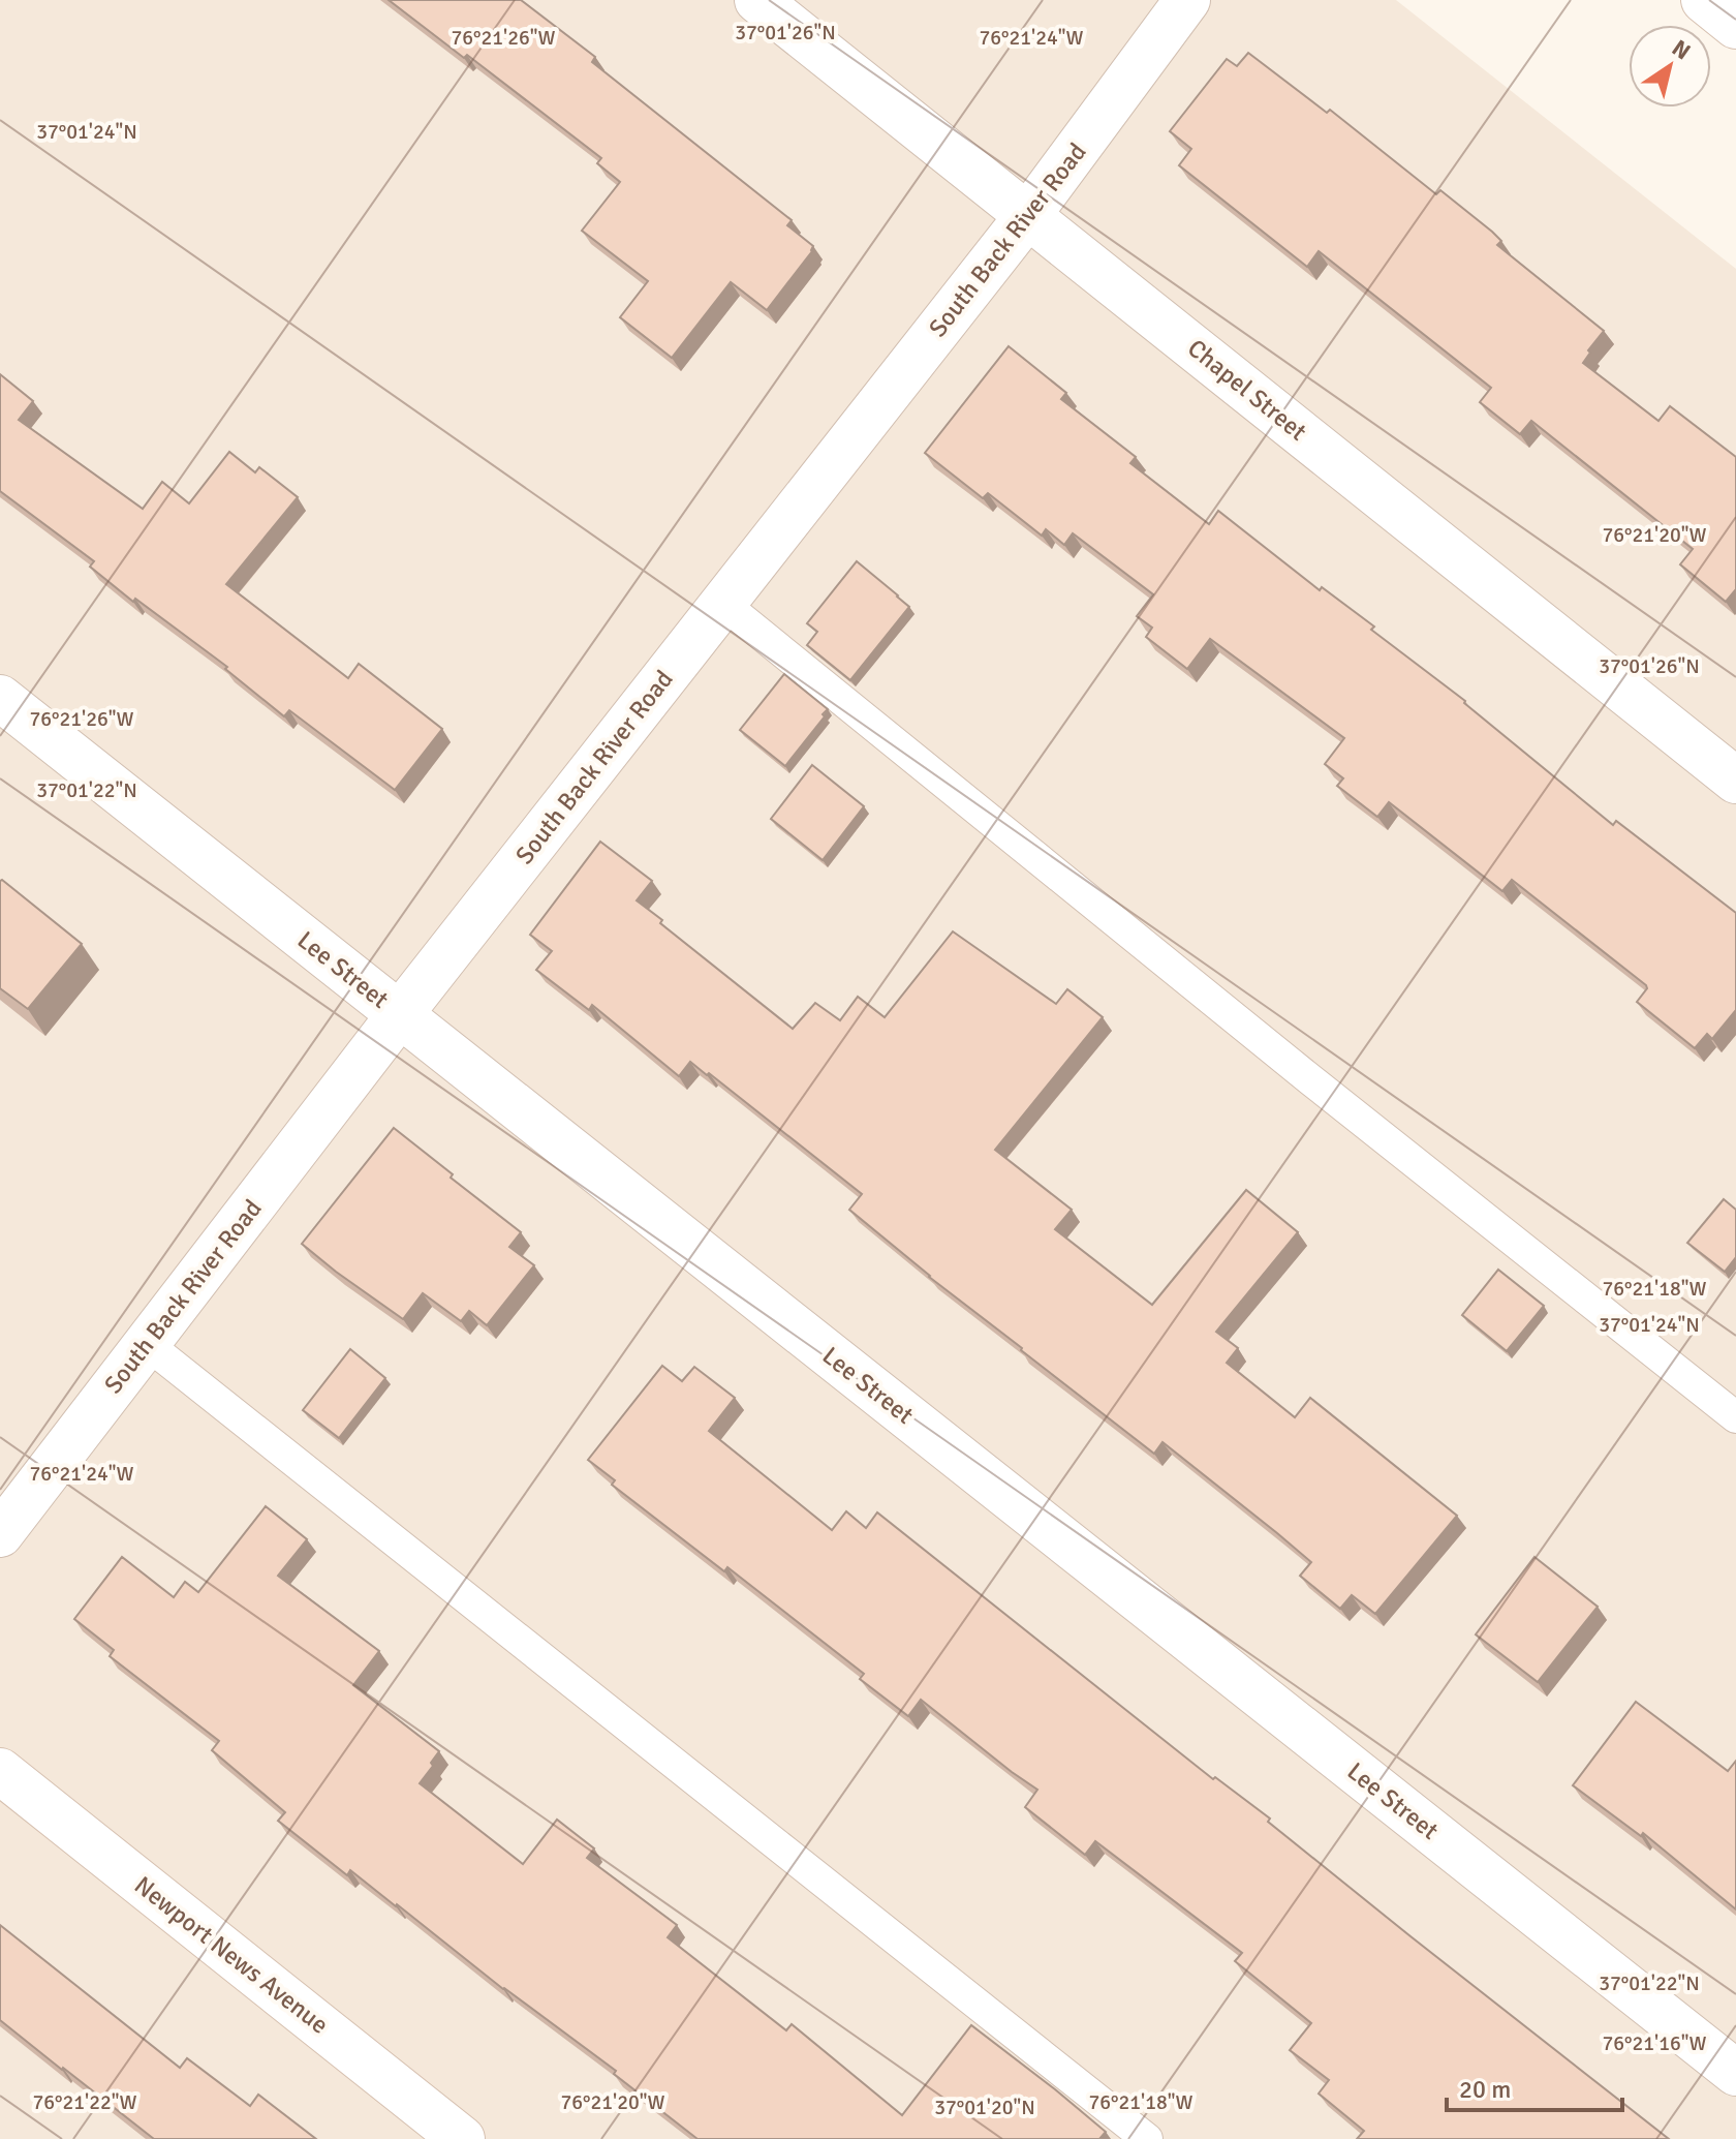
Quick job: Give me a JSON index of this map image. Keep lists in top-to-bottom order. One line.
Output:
{"streets":{"street":["South Back River Road","Chapel Street","Lee Street","Newport News Avenue"]},"crossings":[["South Back River Road","Chapel Street"],["South Back River Road","Lee Street"]],"scale_bar":"20 m","north":"top right","coordinates":["37°01'26\"N","76°21'26\"W","76°21'24\"W","37°01'24\"N","76°21'20\"W","37°01'22\"N","76°21'18\"W","76°21'16\"W","76°21'22\"W","37°01'20\"N"]}
